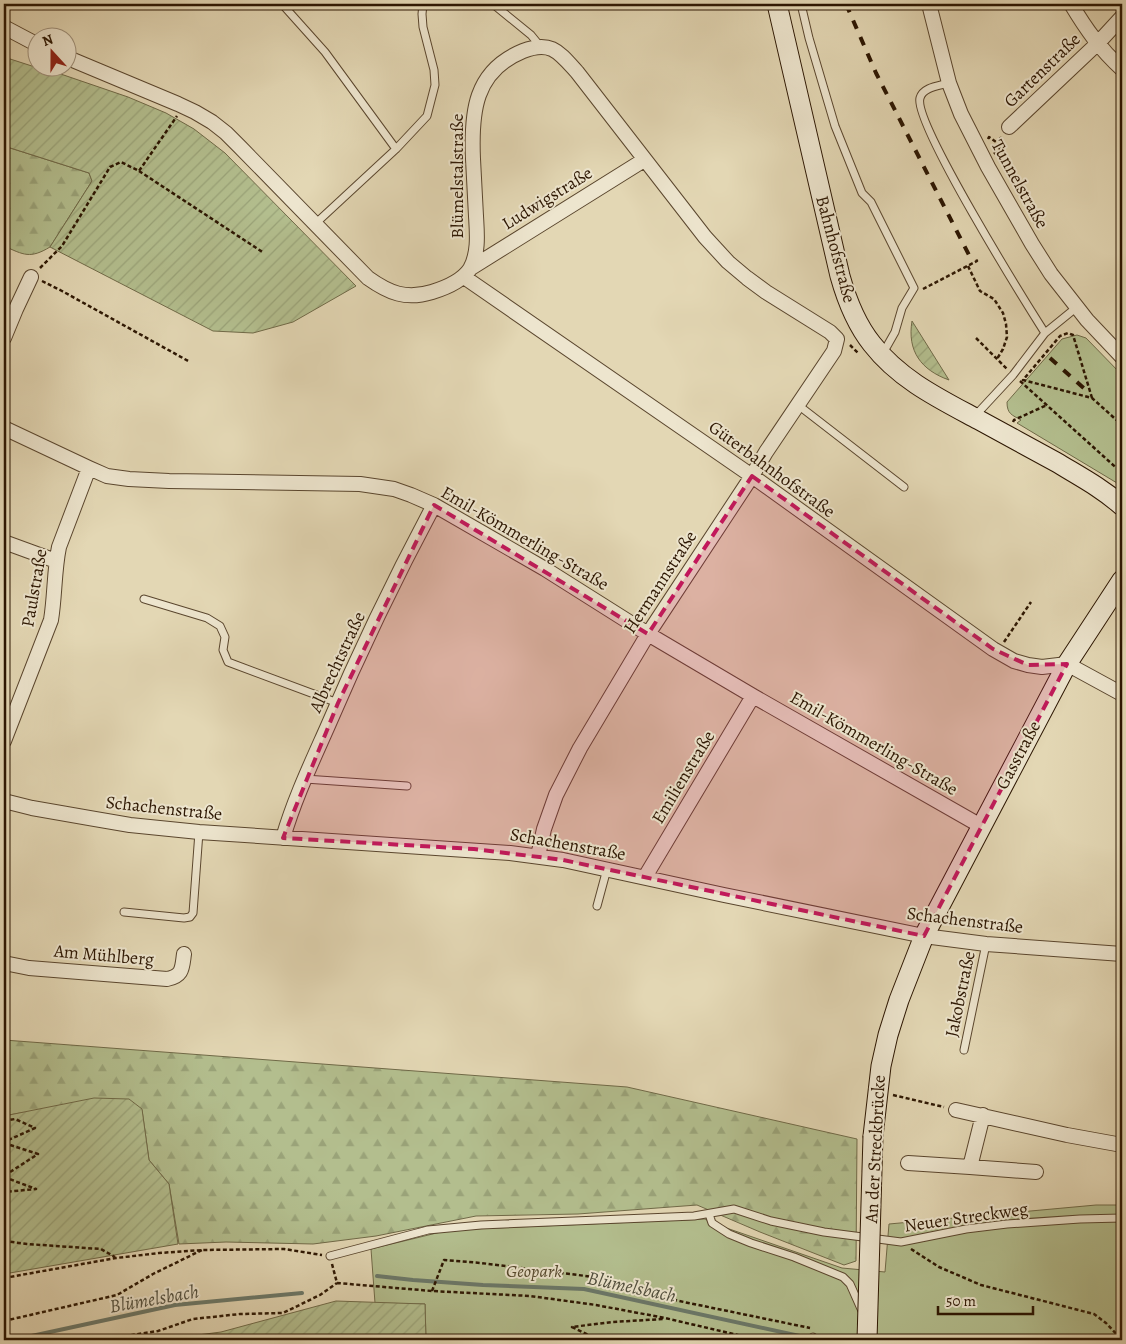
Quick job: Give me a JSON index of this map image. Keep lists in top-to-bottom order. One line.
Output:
{"streets":{"street":["Gartenstraße","Blümelstalstraße","Tunnelstraße","Ludwigstraße","Bahnhofstraße","Güterbahnhofstraße","Emil-Kömmerling-Straße","Hermannstraße","Paulstraße","Albrechtstraße","Gasstraße","Emilienstraße","Schachenstraße","Am Mühlberg","An der Streckbrücke"],"lane":["Jakobstraße","Neuer Streckweg"]},"crossings":[["Blümelstalstraße","Ludwigstraße"],["Blümelstalstraße","Güterbahnhofstraße"],["Ludwigstraße","Güterbahnhofstraße"],["Ludwigstraße","Hermannstraße"],["Güterbahnhofstraße","Hermannstraße"],["Güterbahnhofstraße","Gasstraße"],["Emil-Kömmerling-Straße","Hermannstraße"],["Emil-Kömmerling-Straße","Paulstraße"],["Emil-Kömmerling-Straße","Albrechtstraße"],["Emil-Kömmerling-Straße","Gasstraße"],["Emil-Kömmerling-Straße","Emilienstraße"],["Hermannstraße","Schachenstraße"],["Albrechtstraße","Schachenstraße"],["Gasstraße","Schachenstraße"],["Gasstraße","An der Streckbrücke"],["Emilienstraße","Schachenstraße"],["Schachenstraße","Jakobstraße"],["Schachenstraße","An der Streckbrücke"]],"water":["Blümelsbach"],"parks":["Geopark"],"scale_bar":"50 m","north":"top"}
